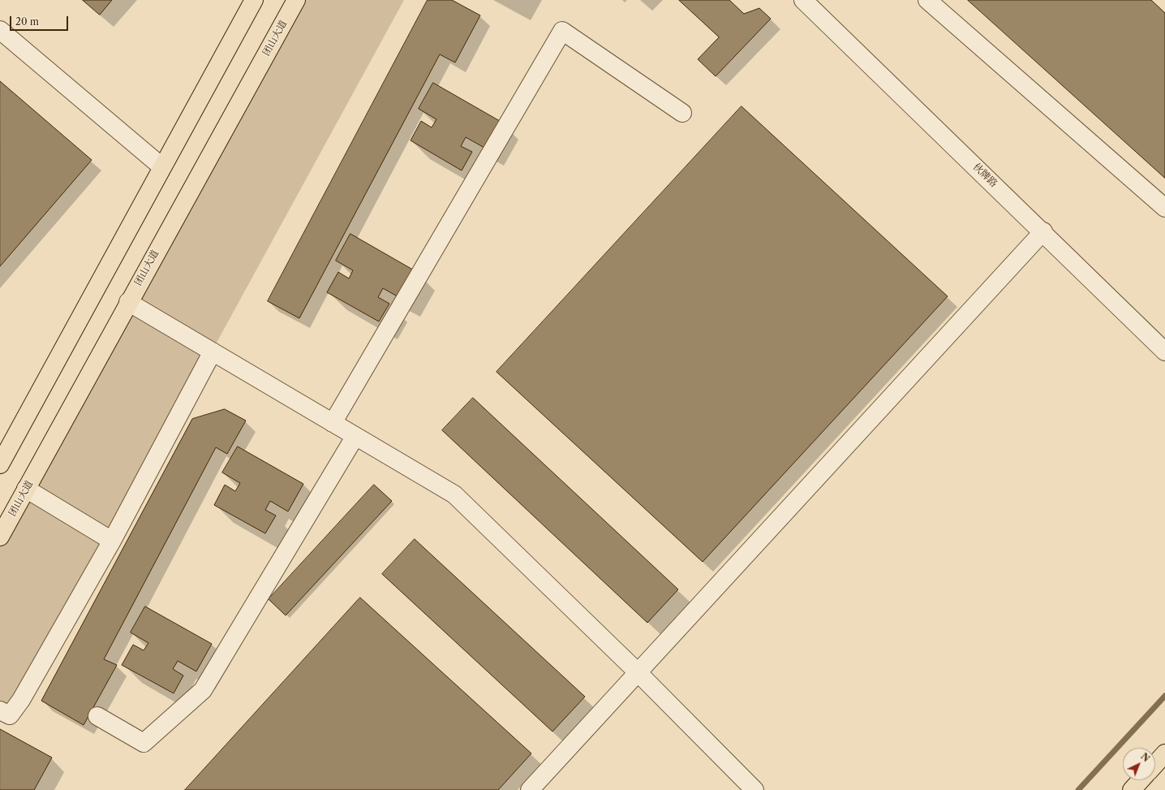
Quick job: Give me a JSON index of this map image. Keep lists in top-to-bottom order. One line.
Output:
{"streets":{"main road":["团山大道"],"street":["伙牌路"]},"scale_bar":"20 m","north":"top right"}
